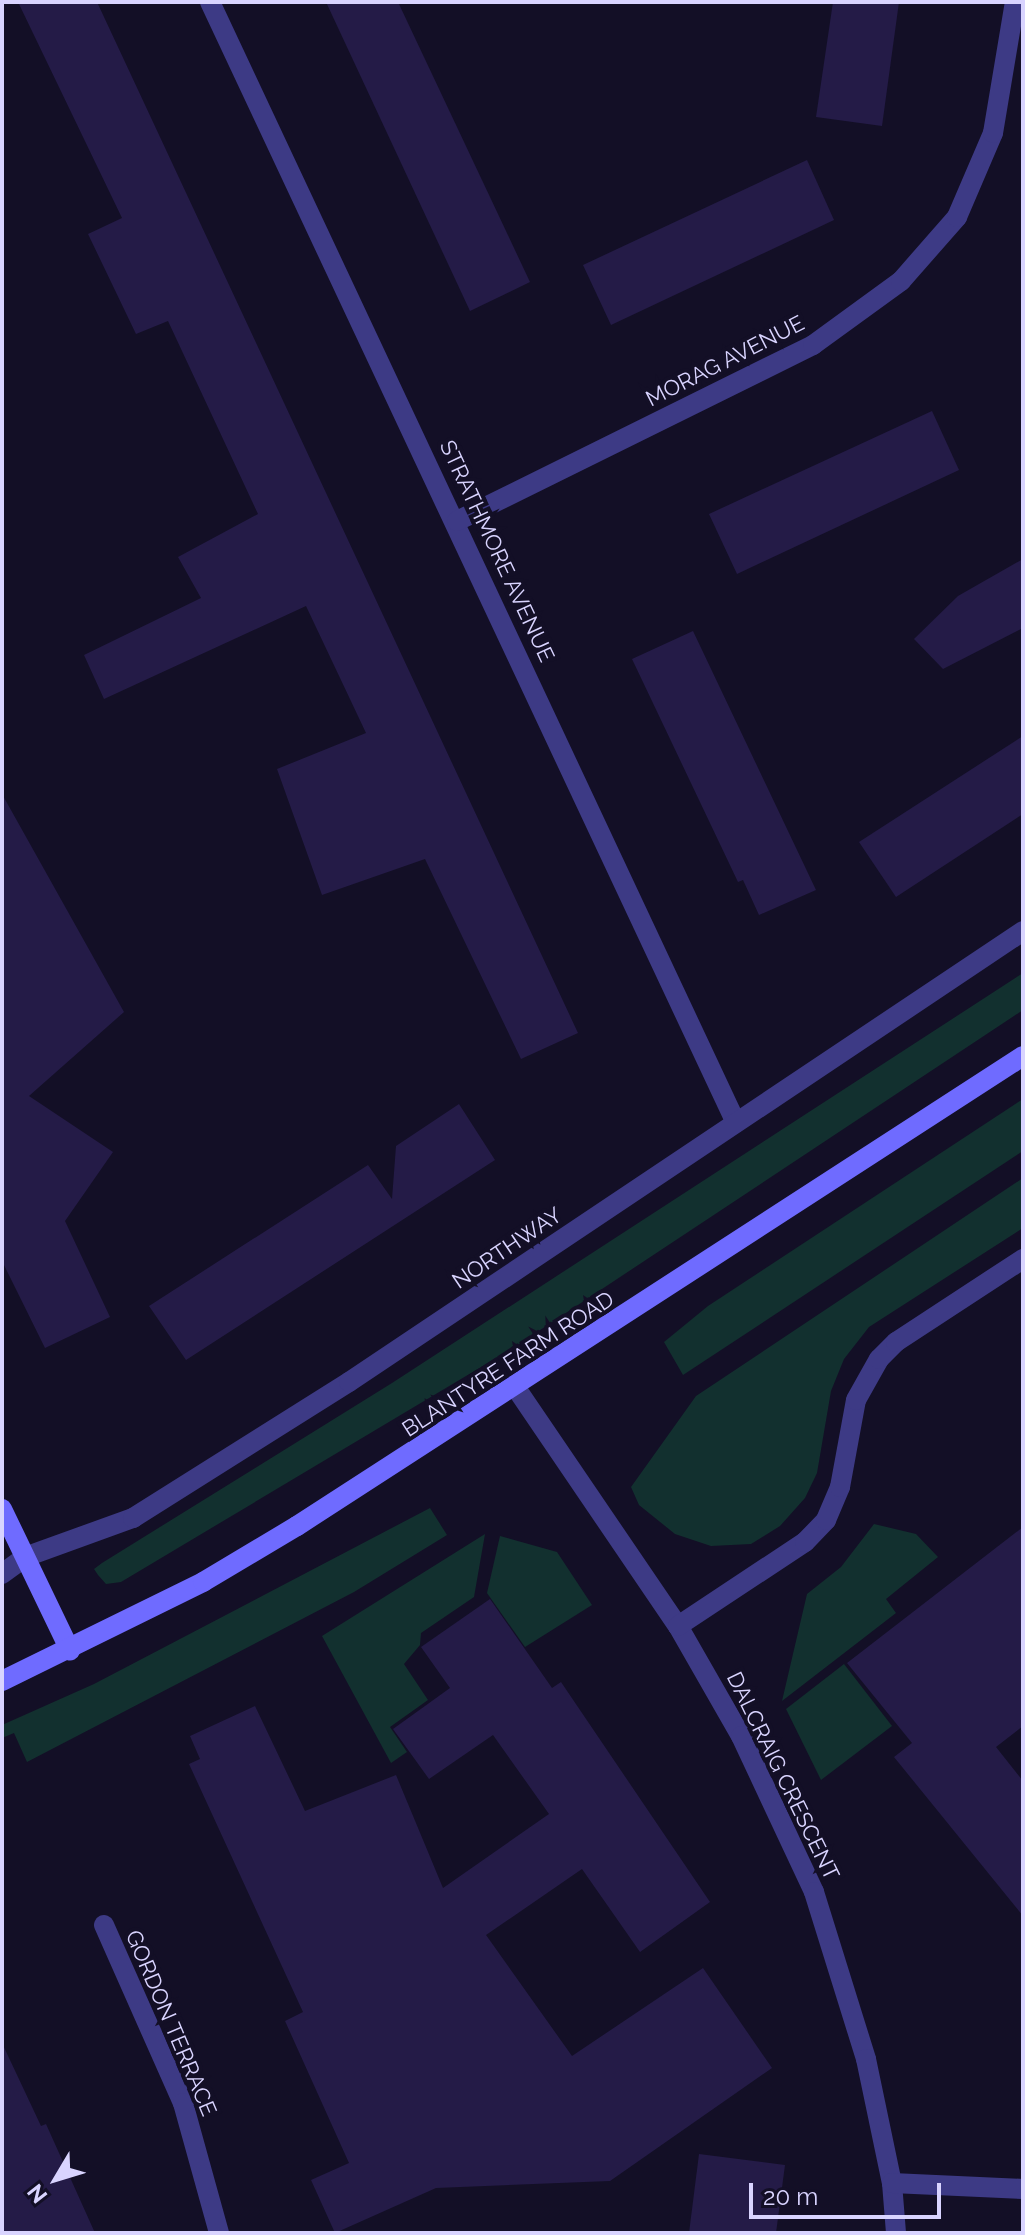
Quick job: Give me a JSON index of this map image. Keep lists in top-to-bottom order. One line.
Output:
{"streets":{"main road":["BLANTYRE FARM ROAD"],"street":["MORAG AVENUE","STRATHMORE AVENUE","NORTHWAY","DALCRAIG CRESCENT","GORDON TERRACE"]},"crossings":[["MORAG AVENUE","STRATHMORE AVENUE"],["STRATHMORE AVENUE","NORTHWAY"],["BLANTYRE FARM ROAD","DALCRAIG CRESCENT"]],"scale_bar":"20 m","north":"bottom left"}
